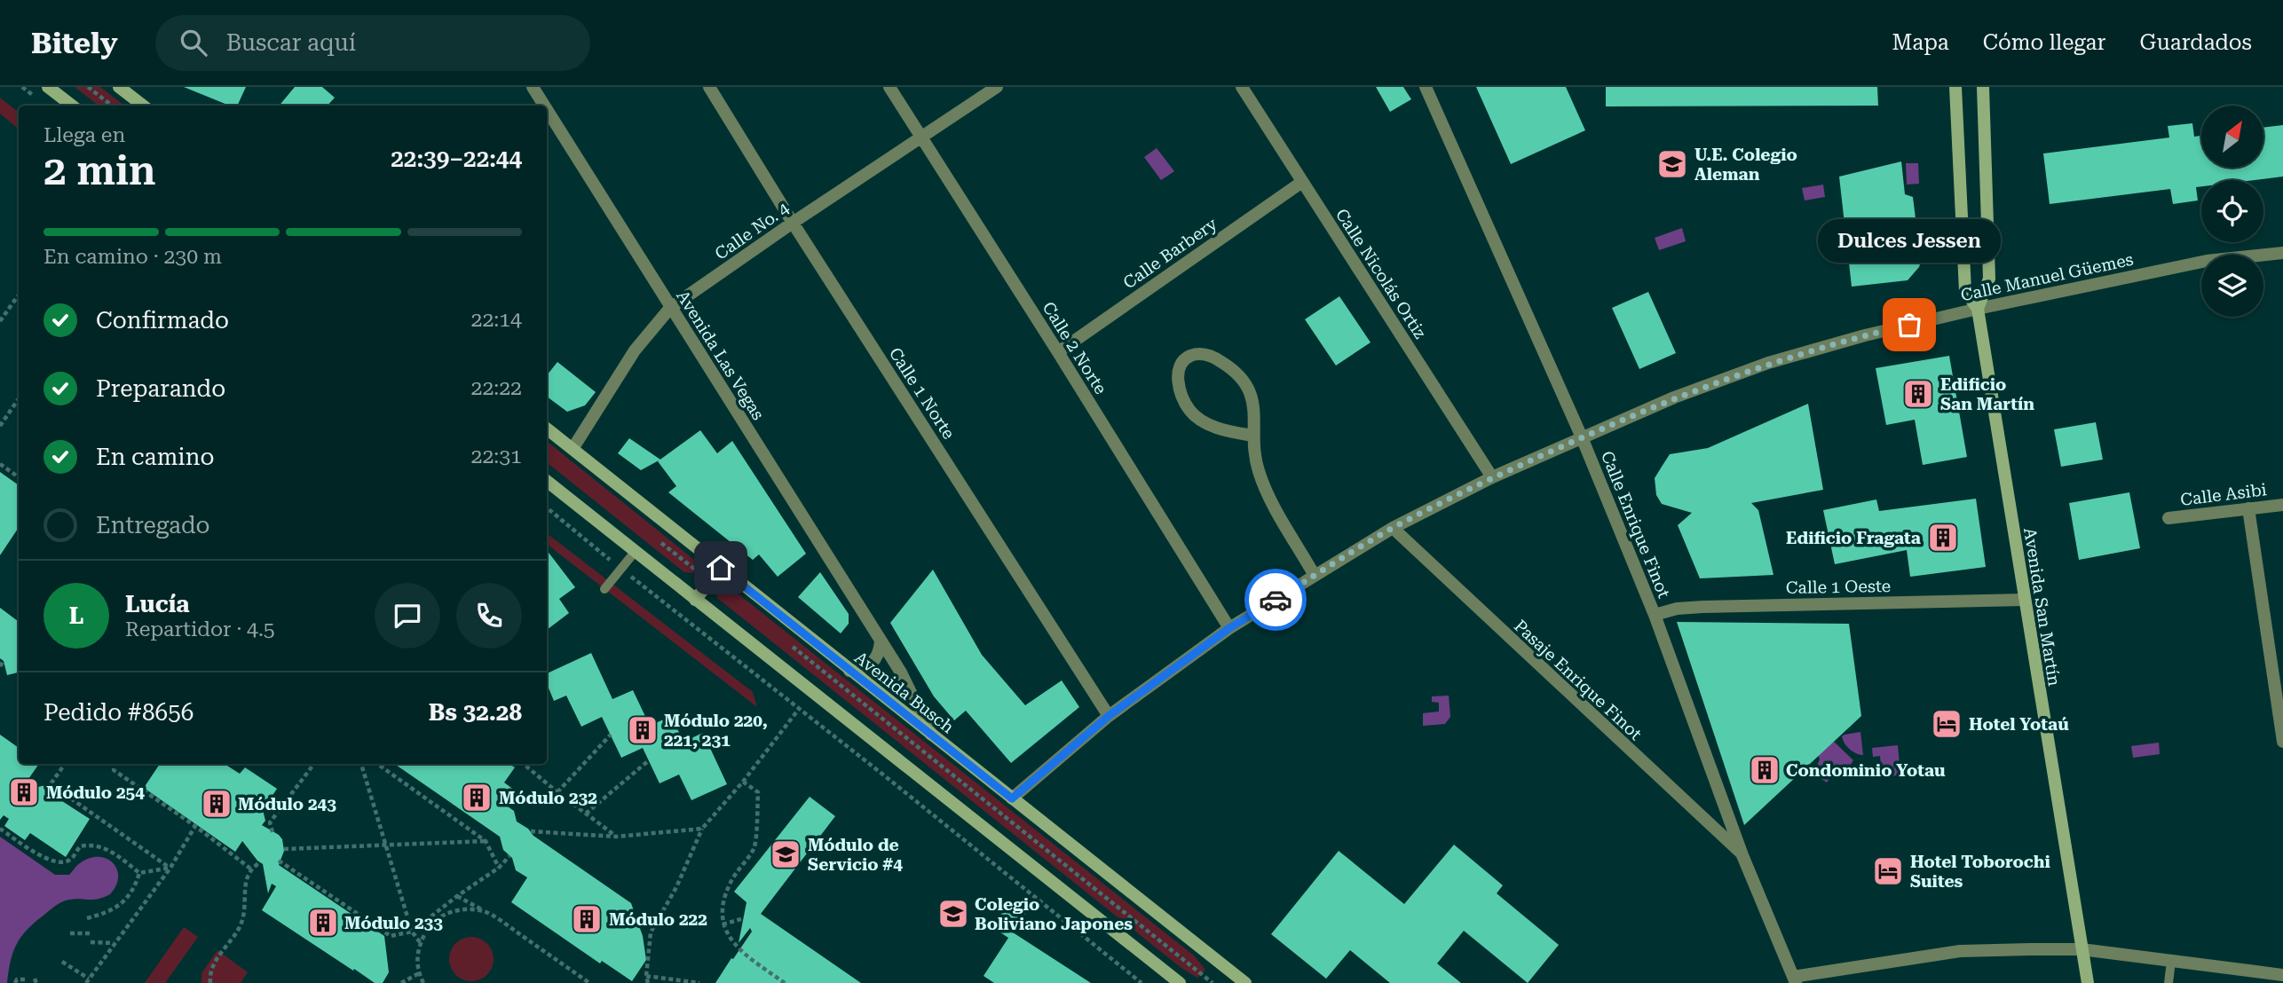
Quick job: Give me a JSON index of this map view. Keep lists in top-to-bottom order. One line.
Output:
{"streets":{"main road":["Avenida San Martín","Avenida Busch"],"street":["Calle No. 4","Calle Barbery","Calle Nicolás Ortiz","Calle Manuel Güemes","Calle 2 Norte","Avenida Las Vegas","Calle 1 Norte","Calle Asibi","Calle Enrique Finot","Calle 1 Oeste","Pasaje Enrique Finot"]},"crossings":[["Calle No. 4","Calle 2 Norte"],["Calle No. 4","Avenida Las Vegas"],["Calle No. 4","Calle 1 Norte"],["Calle No. 4","Avenida Busch"],["Calle Barbery","Calle Nicolás Ortiz"],["Calle Barbery","Calle 2 Norte"],["Calle Nicolás Ortiz","Calle Manuel Güemes"],["Calle Manuel Güemes","Calle 2 Norte"],["Calle Manuel Güemes","Calle 1 Norte"],["Calle Manuel Güemes","Calle Enrique Finot"],["Calle Manuel Güemes","Avenida San Martín"],["Calle Manuel Güemes","Pasaje Enrique Finot"],["Calle Manuel Güemes","Avenida Busch"],["Avenida Las Vegas","Avenida Busch"],["Calle Enrique Finot","Calle 1 Oeste"],["Calle Enrique Finot","Pasaje Enrique Finot"],["Calle 1 Oeste","Avenida San Martín"]],"places":{"school or university":["U.E. Colegio Aleman","Módulo de Servicio #4","Colegio Boliviano Japones"],"other":["Dulces Jessen"],"building":["Edificio San Martín","Edificio Fragata","Módulo 220, 221, 231","Condominio Yotau","Módulo 254","Módulo 232","Módulo 243","Módulo 222","Módulo 233"],"hotel":["Hotel Yotaú","Hotel Toborochi Suites"]},"north":"top right","page":{"header":"Bitely","search":"Buscar aquí","nav":["Mapa","Cómo llegar","Guardados"],"heading":["2 min","Llega en","22:39–22:44"],"panel":["Lucía","Repartidor · 4.5","Pedido #8656","Bs 32.28"],"bar":"En camino · 230 m","bubble":"Dulces Jessen","list":[["Confirmado","22:14"],["Preparando","22:22"],["En camino","22:31"],"Entregado"],"round":"L"}}
